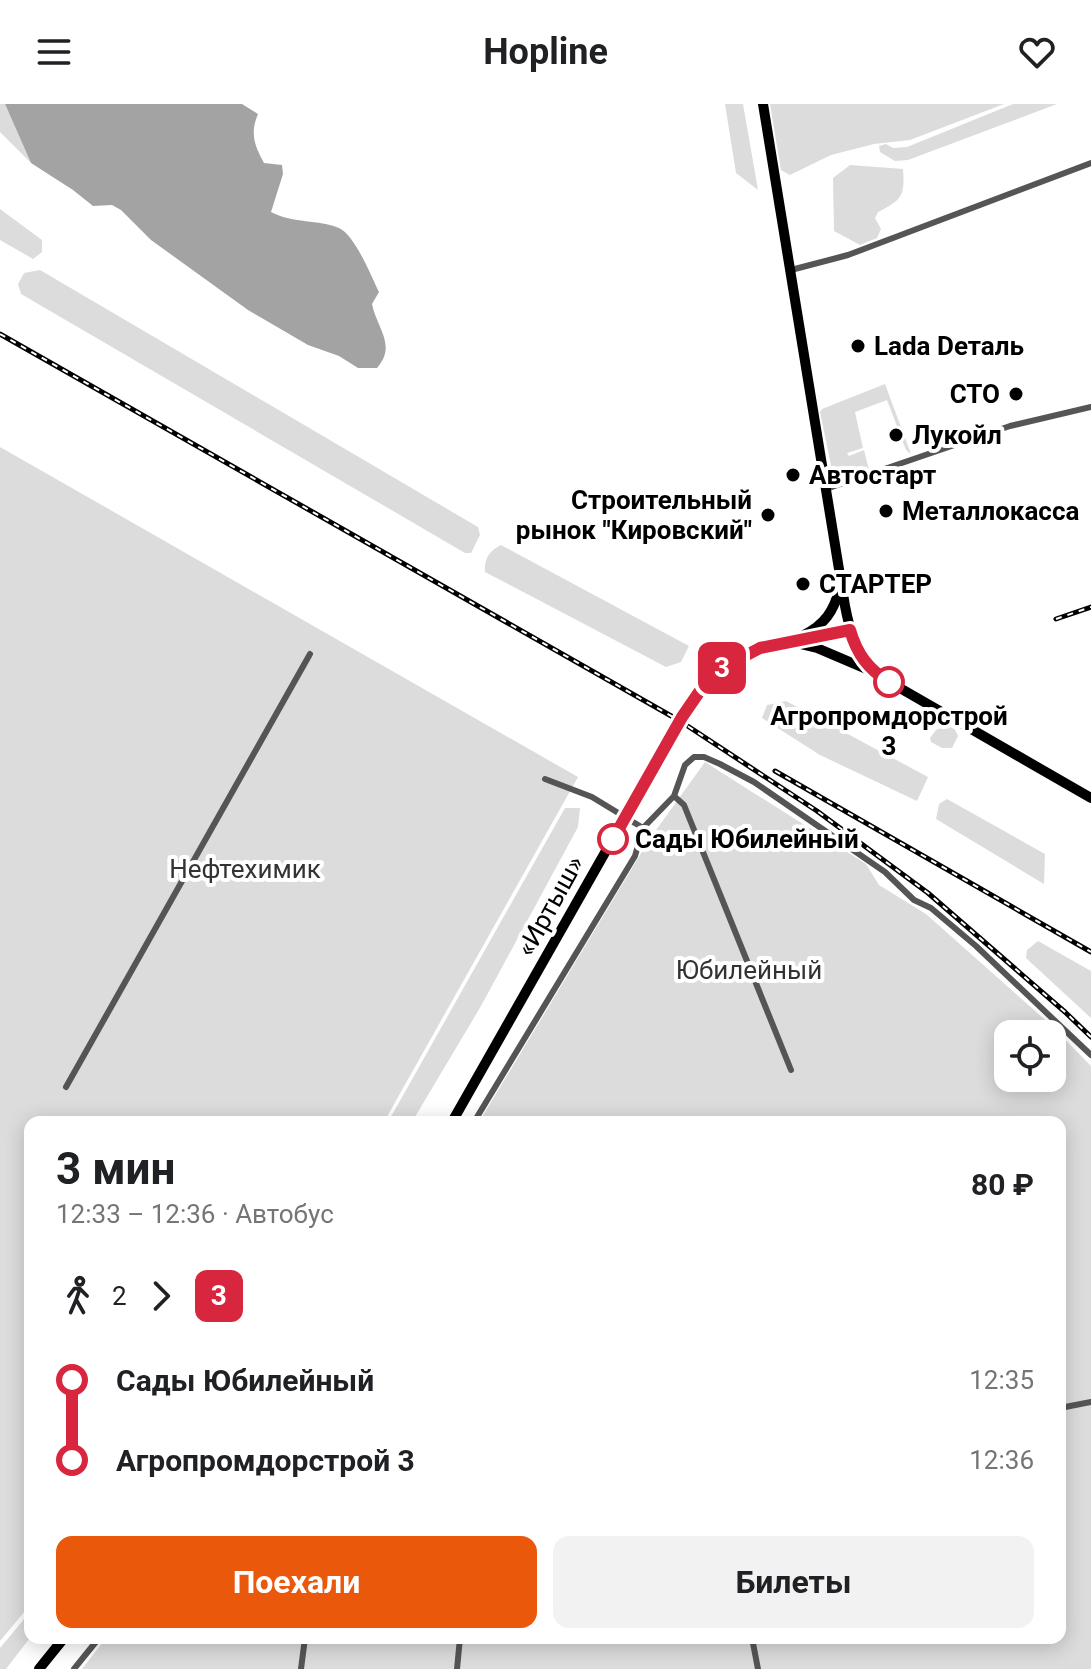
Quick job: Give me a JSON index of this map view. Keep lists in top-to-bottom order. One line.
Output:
{"streets":{"main road":["«Иртыш»"]},"parks":["Нефтехимик","Юбилейный"],"places":["Lada Dеталь","СТО","Лукойл","Автостарт","Металлокасса","Строительный рынок \"Кировский\"","СТАРТЕР","Агропромдорстрой 3","Сады Юбилейный"],"lines":["bus line 3"],"page":{"header":"Hopline","on_map":"3","heading":["3 мин","12:33 – 12:36 · Автобус","80 ₽"],"legs":["2","3"],"list":[{"name":"Сады Юбилейный","value":"12:35"},{"name":"Агропромдорстрой 3","value":"12:36"}],"buttons":["Поехали","Билеты"]}}
